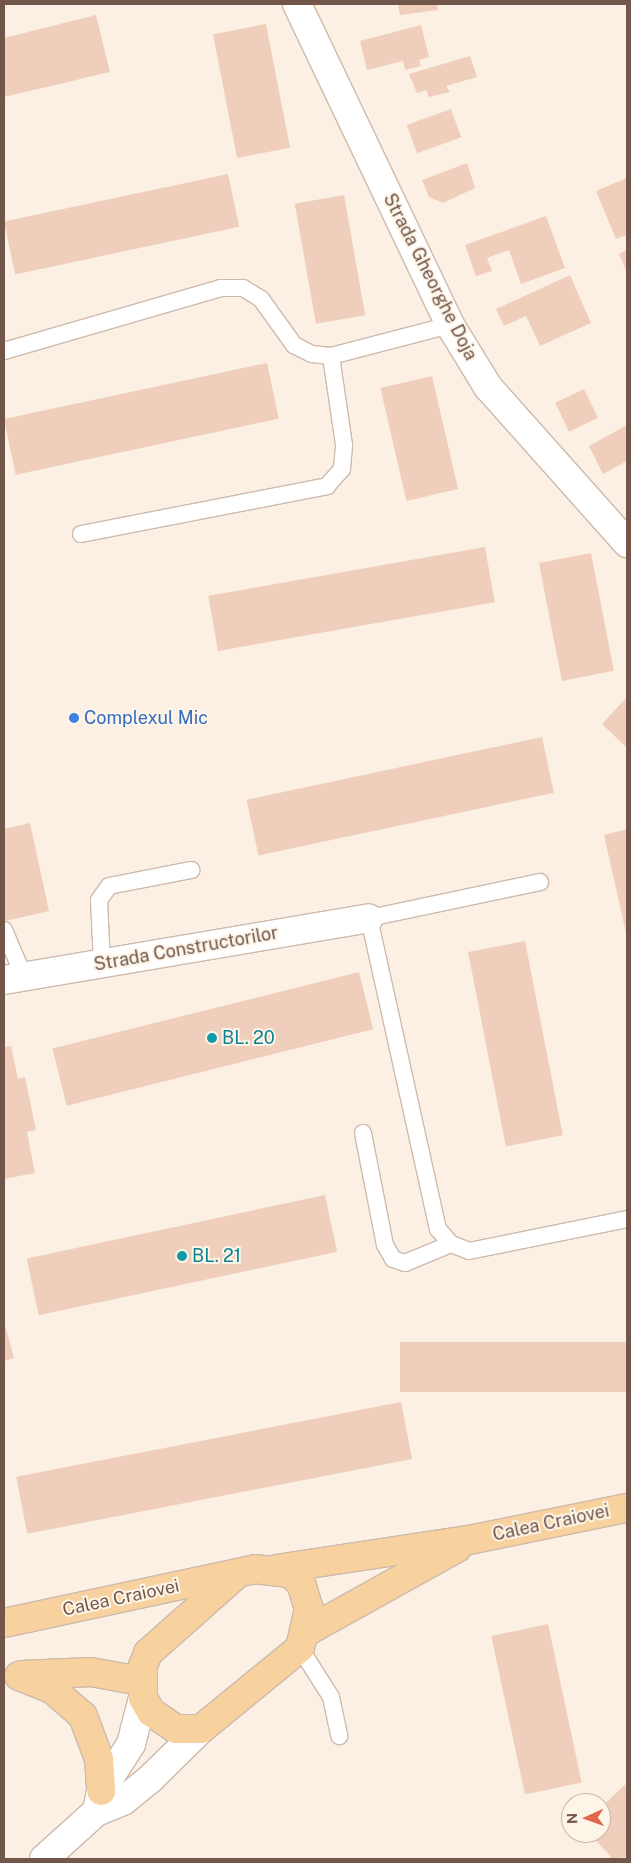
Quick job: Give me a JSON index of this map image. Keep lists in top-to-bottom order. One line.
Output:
{"streets":{"main road":["Calea Craiovei"],"street":["Strada Gheorghe Doja","Strada Constructorilor"]},"places":["Complexul Mic","BL. 20","BL. 21"],"north":"left"}
